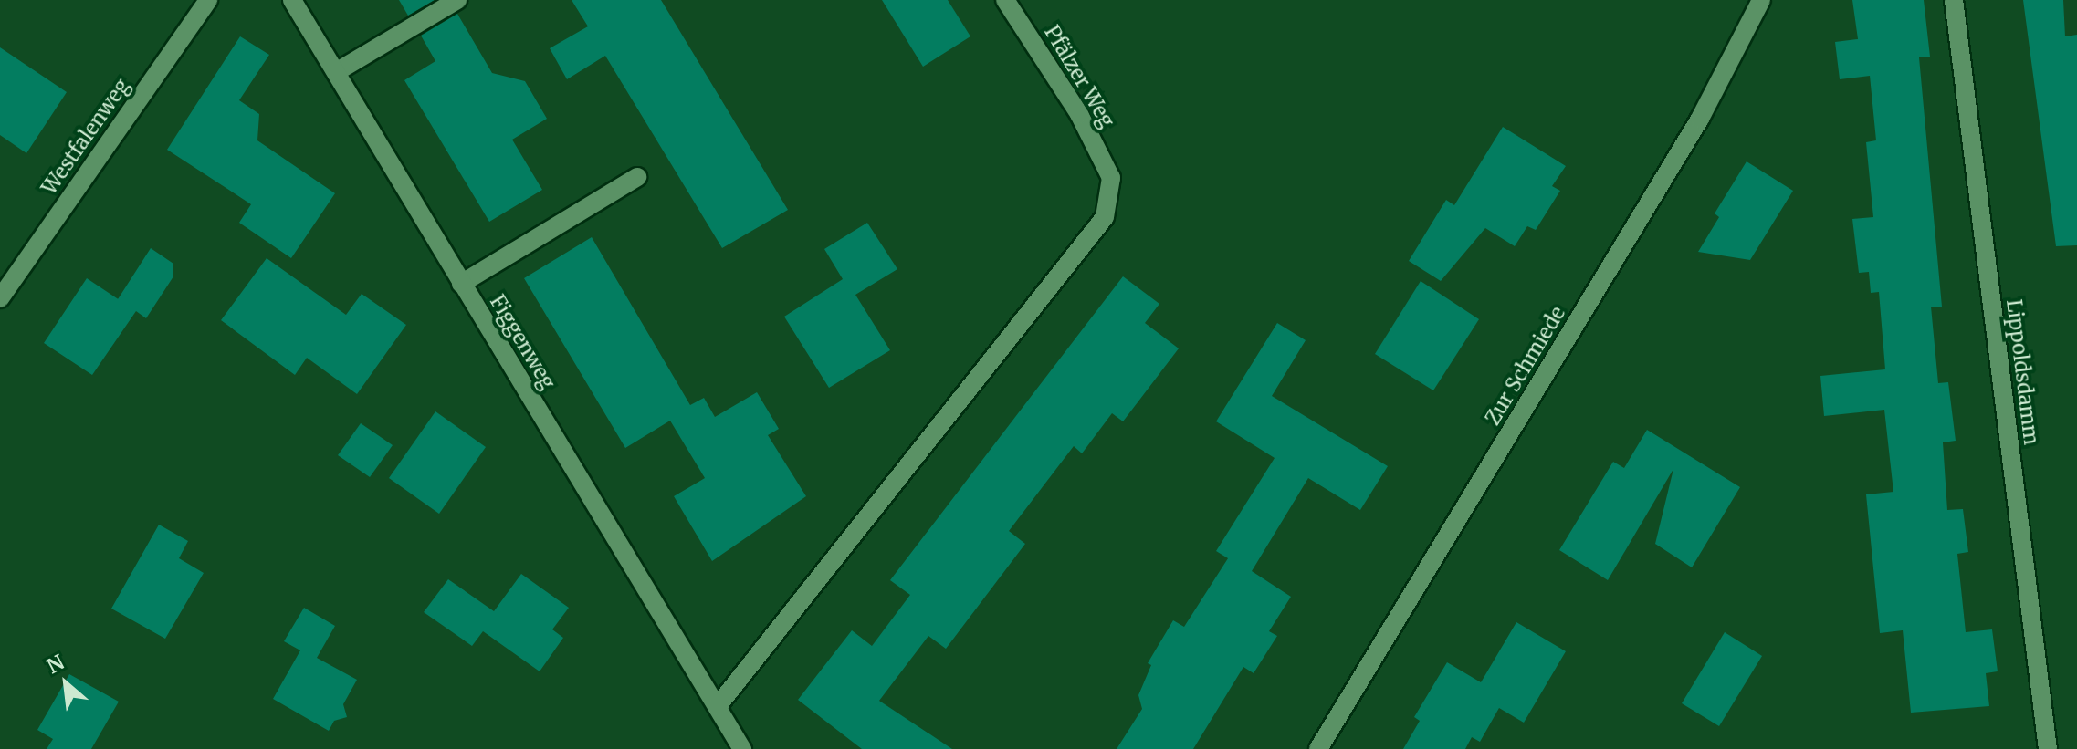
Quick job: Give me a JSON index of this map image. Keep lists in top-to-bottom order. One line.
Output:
{"streets":{"street":["Pfälzer Weg","Westfalenweg","Figgenweg","Zur Schmiede","Lippoldsdamm"]},"crossings":[["Pfälzer Weg","Figgenweg"]],"north":"top left"}
